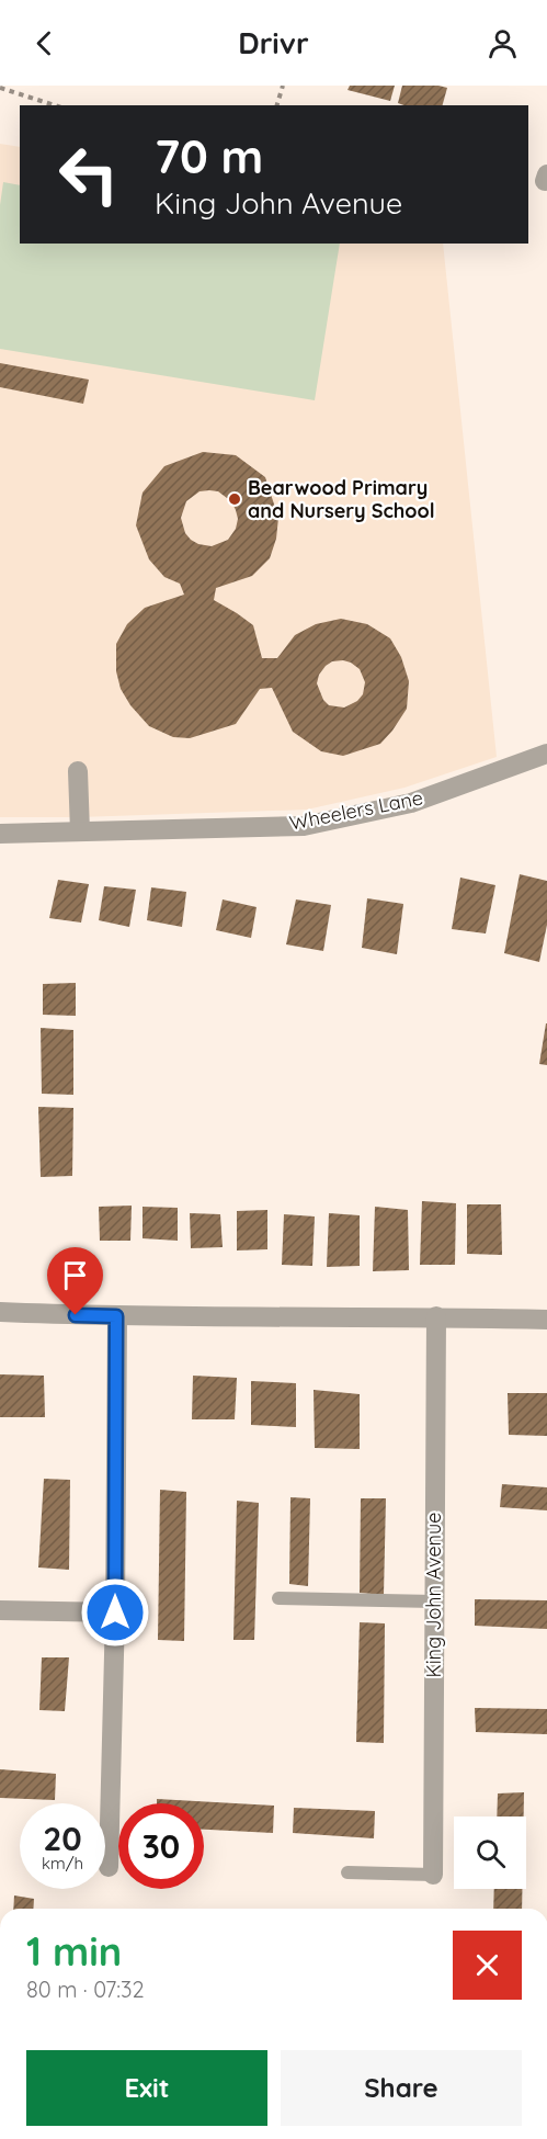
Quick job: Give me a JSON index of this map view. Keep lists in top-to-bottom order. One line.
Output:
{"streets":{"street":["Wheelers Lane","King John Avenue"]},"places":["Bearwood Primary and Nursery School"],"page":{"header":"Drivr","turn":["70 m","King John Avenue"],"speed":"20 km/h","limit":"30","heading":["1 min","80 m · 07:32"],"buttons":["Exit","Share"]}}
